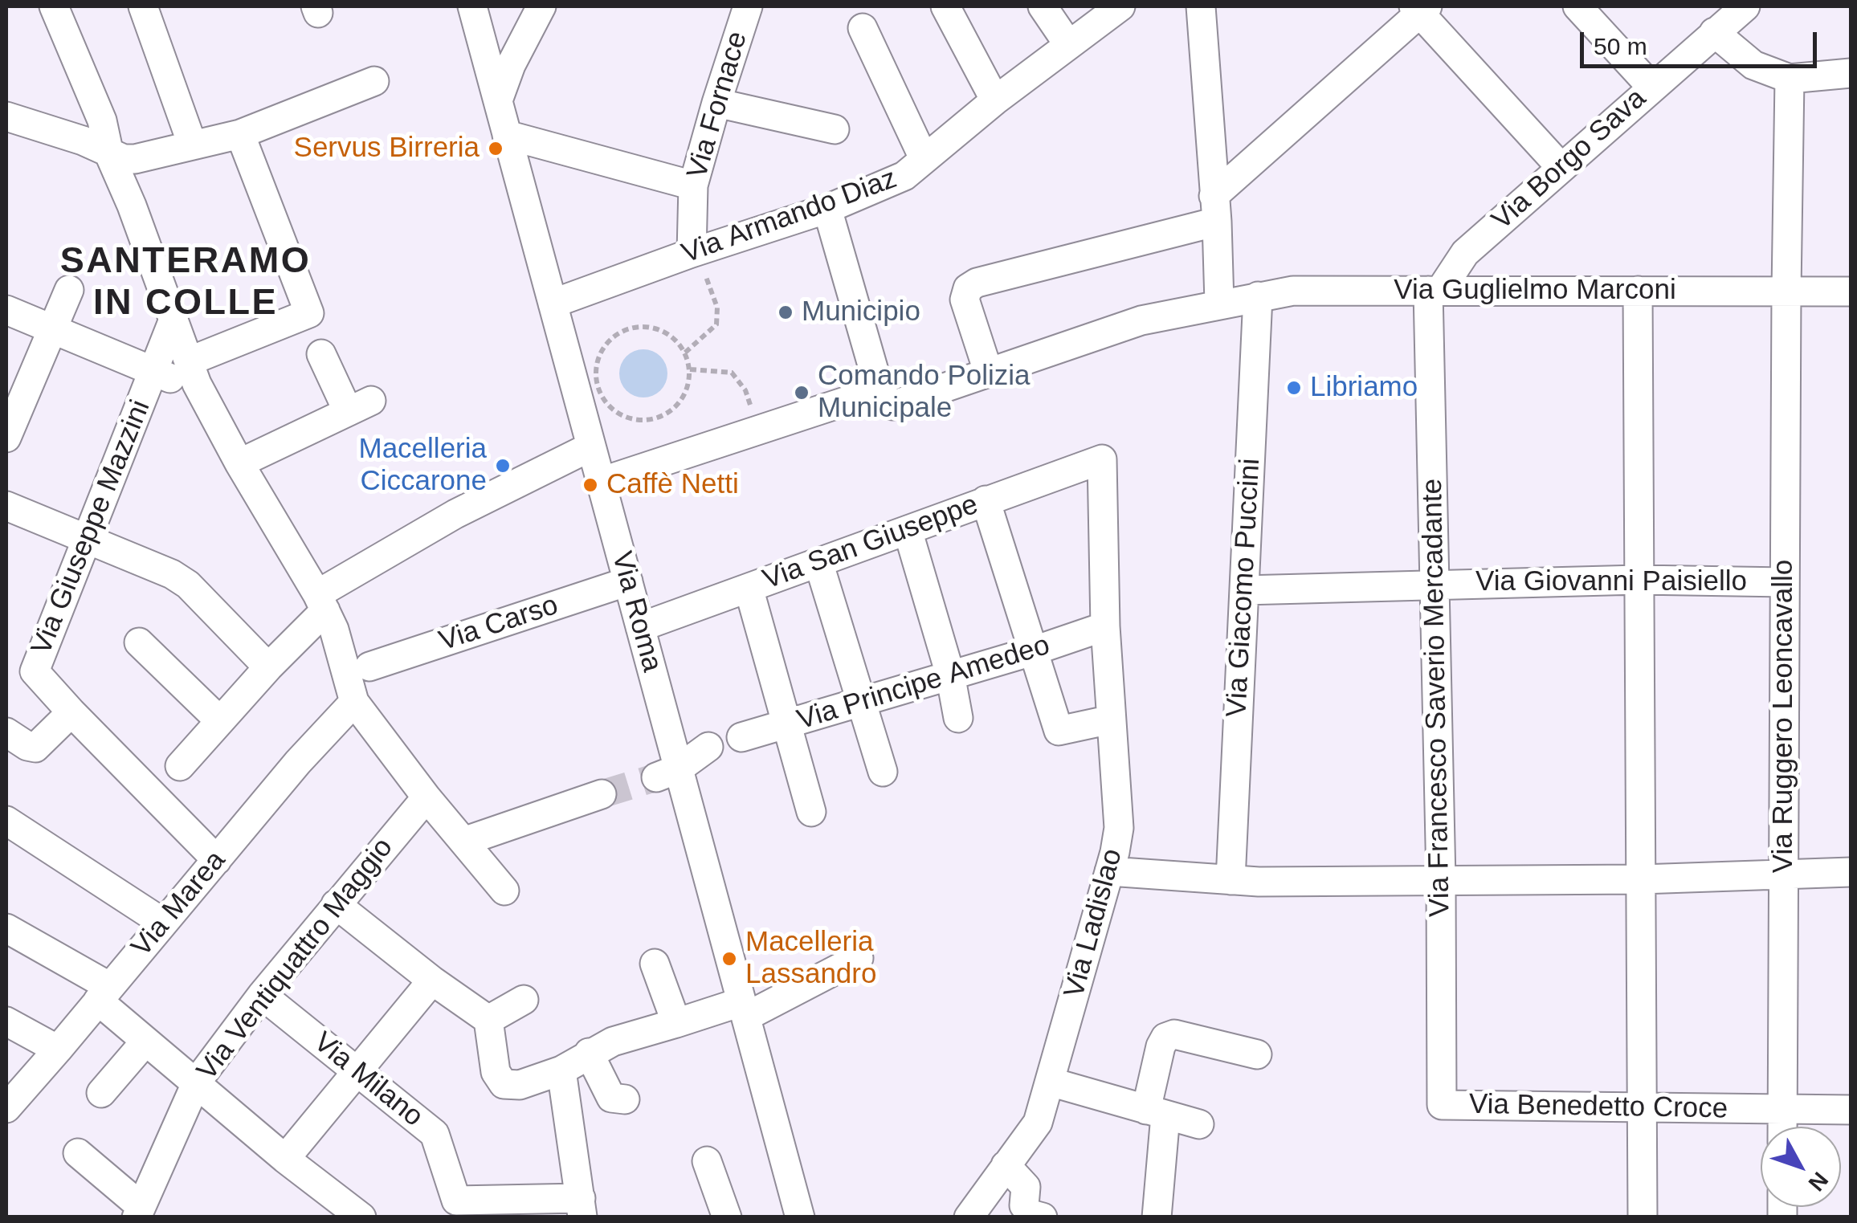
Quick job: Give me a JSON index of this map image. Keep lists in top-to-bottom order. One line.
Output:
{"streets":{"street":["Via Fornace","Via Borgo Sava","Via Armando Diaz","Via Guglielmo Marconi","Via Giuseppe Mazzini","Via San Giuseppe","Via Giovanni Paisiello","Via Giacomo Puccini","Via Roma","Via Carso","Via Principe Amedeo","Via Francesco Saverio Mercadante","Via Ruggero Leoncavallo","Via Marea","Via Ladislao","Via Ventiquattro Maggio","Via Milano","Via Benedetto Croce"]},"crossings":[["Via Fornace","Via Armando Diaz"],["Via Borgo Sava","Via Guglielmo Marconi"],["Via Borgo Sava","Via Francesco Saverio Mercadante"],["Via Armando Diaz","Via Roma"],["Via Guglielmo Marconi","Via Giacomo Puccini"],["Via Guglielmo Marconi","Via Francesco Saverio Mercadante"],["Via Guglielmo Marconi","Via Ruggero Leoncavallo"],["Via Giuseppe Mazzini","Via Marea"],["Via San Giuseppe","Via Roma"],["Via San Giuseppe","Via Ladislao"],["Via Giovanni Paisiello","Via Giacomo Puccini"],["Via Giovanni Paisiello","Via Francesco Saverio Mercadante"],["Via Giovanni Paisiello","Via Ruggero Leoncavallo"],["Via Roma","Via Carso"],["Via Principe Amedeo","Via Ladislao"],["Via Francesco Saverio Mercadante","Via Benedetto Croce"],["Via Ruggero Leoncavallo","Via Benedetto Croce"],["Via Ventiquattro Maggio","Via Milano"]],"districts":["SANTERAMO IN COLLE"],"places":["Servus Birreria","Municipio","Libriamo","Comando Polizia Municipale","Macelleria Ciccarone","Caffè Netti","Macelleria Lassandro"],"scale_bar":"50 m","north":"bottom right"}
